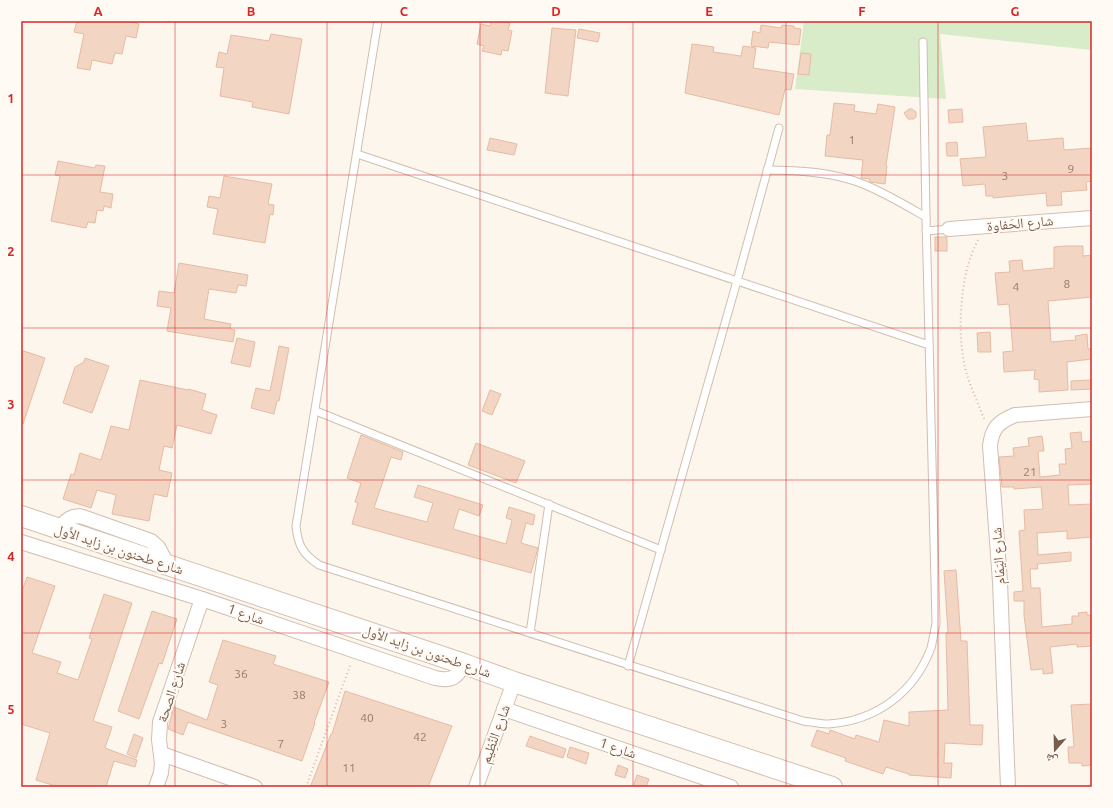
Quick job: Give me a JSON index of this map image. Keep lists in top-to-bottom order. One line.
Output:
{"streets":{"street":["شارع الحَفاوة","شارع طحنون بن زايد الأول","شارع اليَمَام","شارع 1","شارع الصحة","شارع النَّظِيم"]},"crossings":[["شارع طحنون بن زايد الأول","شارع 1"],["شارع طحنون بن زايد الأول","شارع النَّظِيم"],["شارع 1","شارع الصحة"],["شارع 1","شارع النَّظِيم"]],"house_numbers":["1","9","3","8","4","21","36","38","40","3","42","7","11"],"north":"bottom","grid":{"columns":["A","B","C","D","E","F","G"],"rows":["1","2","3","4","5"]}}
